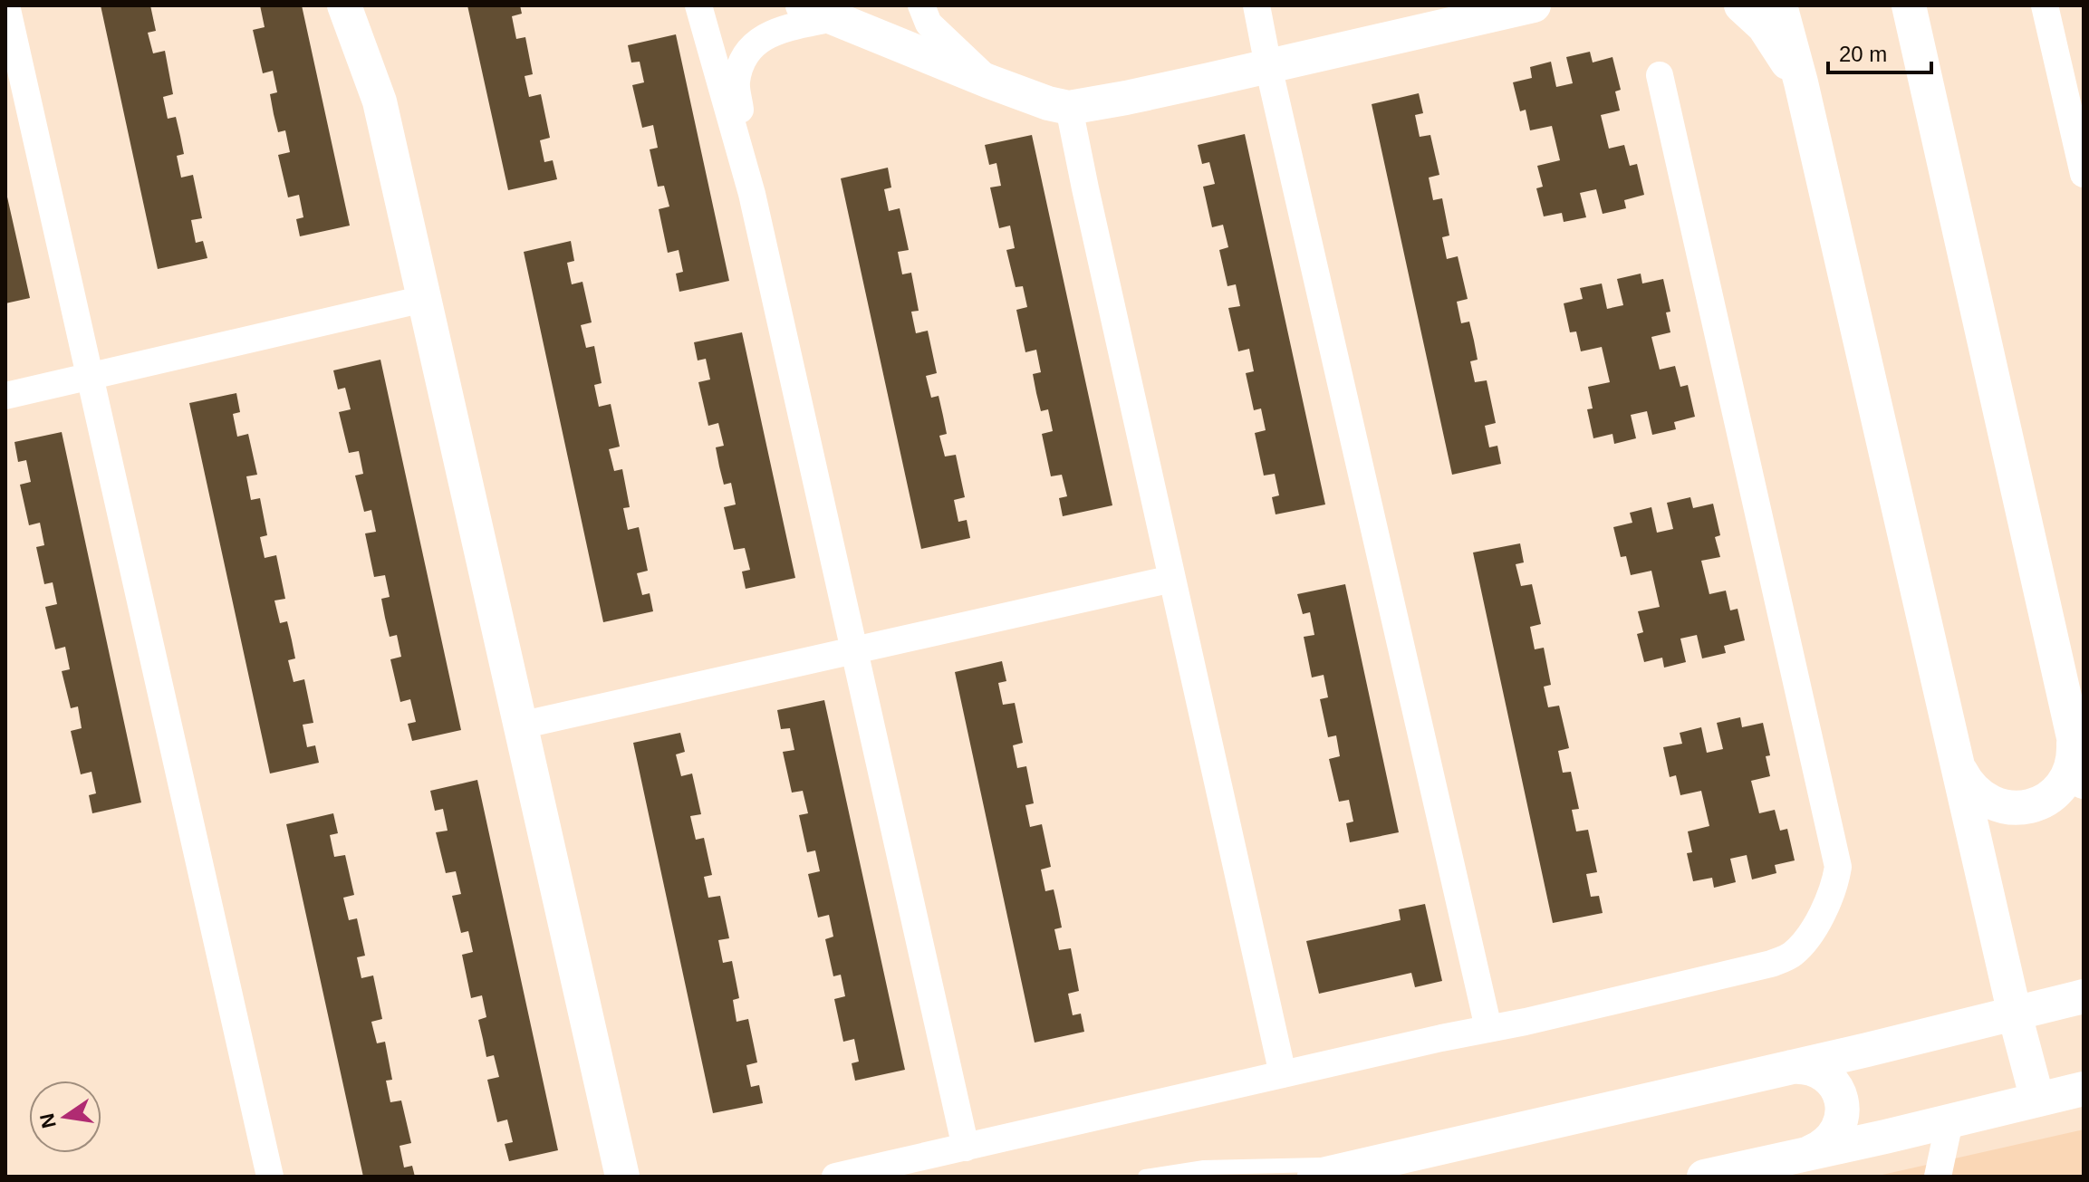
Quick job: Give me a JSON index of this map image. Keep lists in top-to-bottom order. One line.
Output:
{"scale_bar":"20 m","north":"left"}
